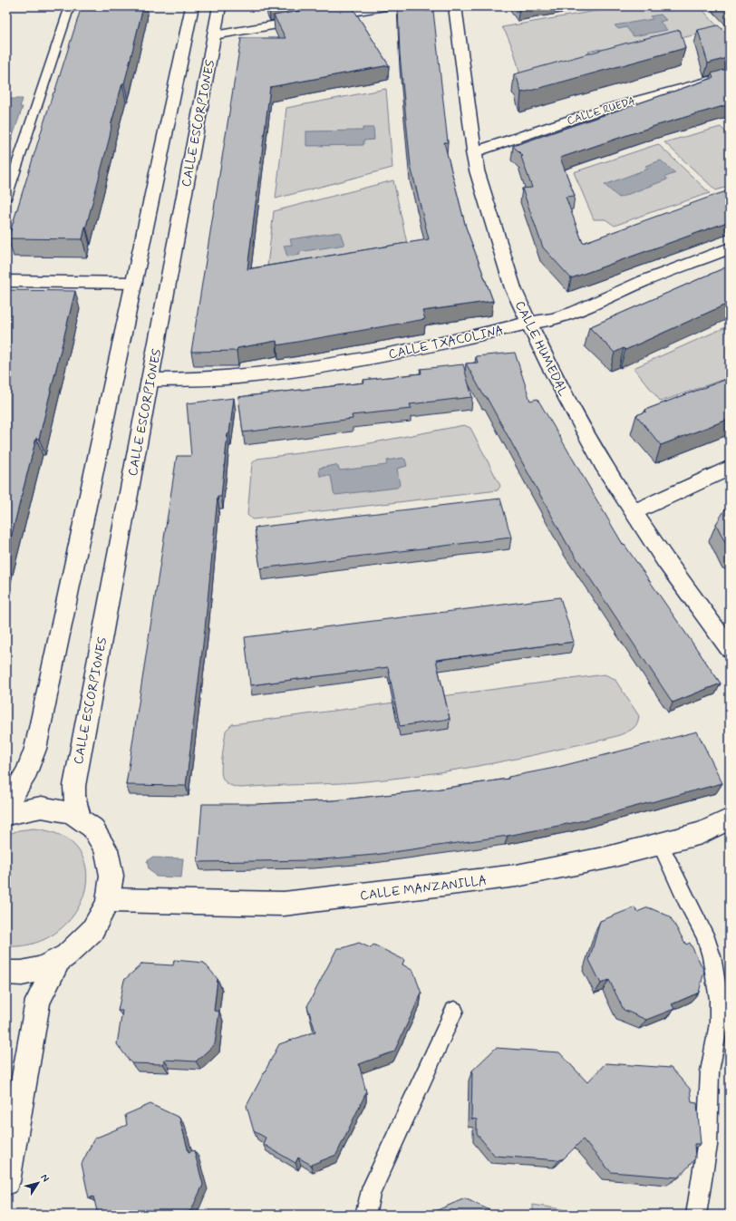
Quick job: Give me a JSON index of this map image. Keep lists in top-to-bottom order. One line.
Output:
{"streets":{"street":["CALLE RUEDA","CALLE ESCORPIONES","CALLE TXACOLINA","CALLE HUMEDAL","CALLE MANZANILLA"]},"crossings":[["CALLE RUEDA","CALLE HUMEDAL"],["CALLE ESCORPIONES","CALLE TXACOLINA"],["CALLE TXACOLINA","CALLE HUMEDAL"]],"north":"top right"}
